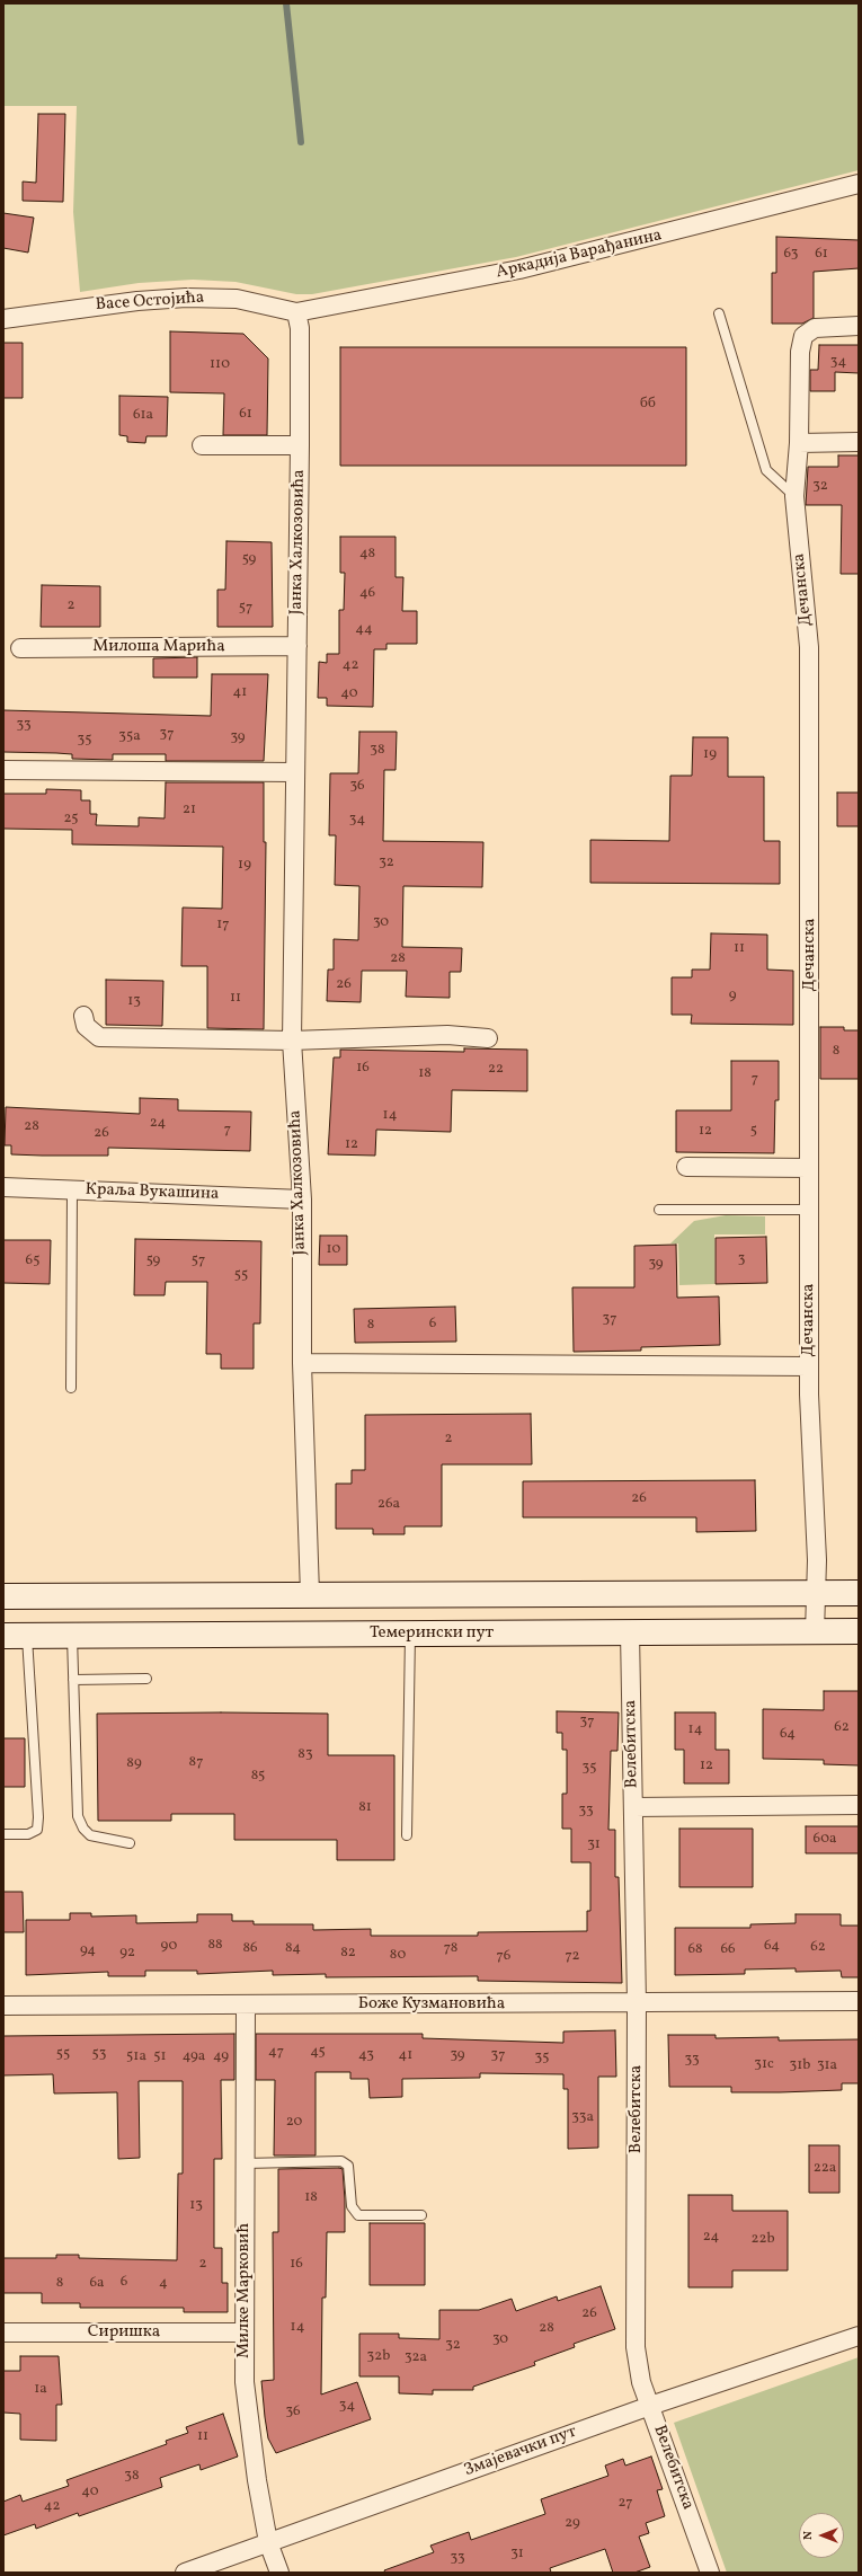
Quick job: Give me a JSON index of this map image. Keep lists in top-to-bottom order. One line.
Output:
{"streets":{"main road":["Темерински пут"],"street":["Аркадија Варађанина","Васе Остојића","Јанка Халкозовића","Дечанска","Милоша Марића","Краља Вукашина","Велебитска","Боже Кузмановића","Милке Марковић","Сиришка","Змајевачки пут"]},"crossings":[["Аркадија Варађанина","Васе Остојића"],["Аркадија Варађанина","Јанка Халкозовића"],["Васе Остојића","Јанка Халкозовића"],["Јанка Халкозовића","Милоша Марића"],["Јанка Халкозовића","Краља Вукашина"],["Дечанска","Темерински пут"],["Темерински пут","Велебитска"],["Велебитска","Боже Кузмановића"],["Велебитска","Змајевачки пут"],["Боже Кузмановића","Милке Марковић"],["Милке Марковић","Сиришка"],["Милке Марковић","Змајевачки пут"]],"house_numbers":["63","61","34","110","бб","61","61a","32","48","59","46","2","57","44","42","41","40","33","37","35a","39","35","38","19","36","21","25","34","32","19","30","17","11","28","26","9","11","13","8","16","22","18","7","14","24","28","7","12","5","26","12","10","3","65","59","57","39","55","37","6","8","2","26","26a","37","62","14","64","83","87","89","12","35","85","81","33","60a","31","88","90","64","62","86","84","78","68","66","94","92","82","80","76","72","47","45","55","53","43","41","39","37","51a","51","49a","49","35","33","31c","31b","31a","33a","20","22a","18","13","24","22b","2","16","6","8","6a","4","26","14","28","30","32","32b","32a","1a","34","36","11","38","40","27","42","29","31","33"],"north":"left"}
